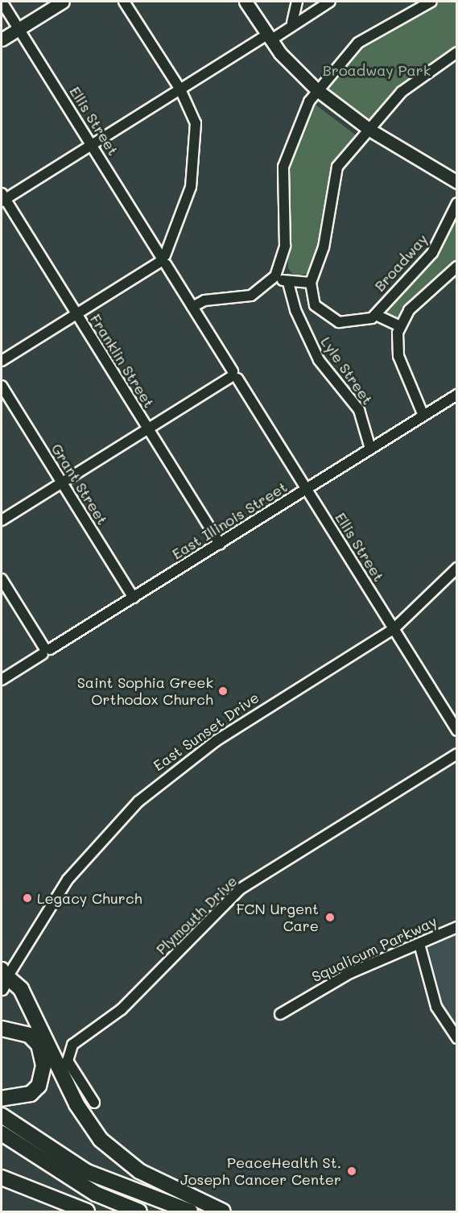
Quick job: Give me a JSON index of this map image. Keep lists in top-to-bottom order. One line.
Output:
{"streets":{"street":["Ellis Street","Broadway","Franklin Street","Lyle Street","Grant Street","East Illinois Street","East Sunset Drive","Plymouth Drive","Squalicum Parkway"]},"crossings":[["Ellis Street","East Illinois Street"],["Ellis Street","East Sunset Drive"],["Franklin Street","East Illinois Street"],["Lyle Street","East Illinois Street"],["Grant Street","East Illinois Street"]],"parks":["Broadway Park"],"places":["Saint Sophia Greek Orthodox Church","Legacy Church","FCN Urgent Care","PeaceHealth St. Joseph Cancer Center"]}
